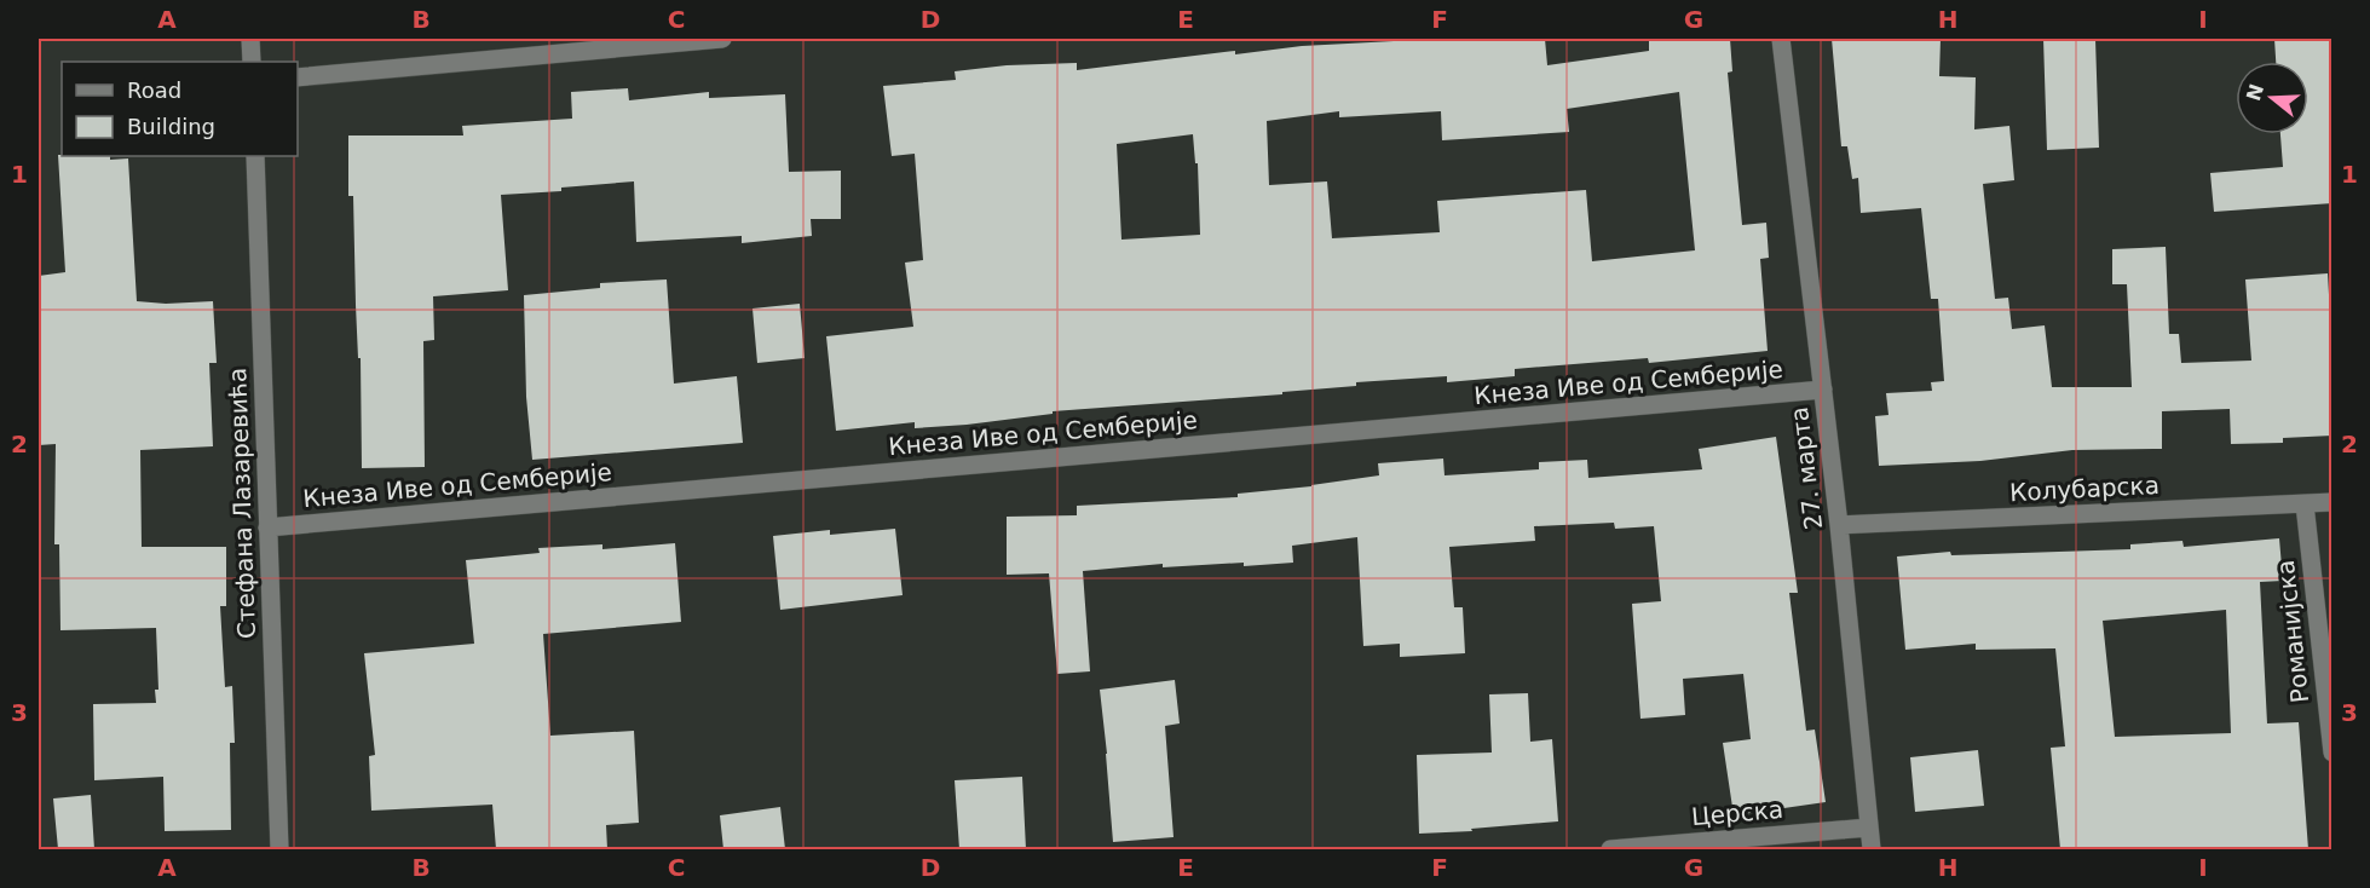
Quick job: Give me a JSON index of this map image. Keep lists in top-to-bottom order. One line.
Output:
{"streets":{"street":["Кнеза Иве од Семберије","27. марта","Колубарска","Стефана Лазаревића","Романијска","Церска"]},"crossings":[["Кнеза Иве од Семберије","27. марта"],["Кнеза Иве од Семберије","Стефана Лазаревића"],["27. марта","Колубарска"],["27. марта","Церска"],["Колубарска","Романијска"]],"legend":["Road","Building"],"north":"left","grid":{"columns":["A","B","C","D","E","F","G","H","I"],"rows":["1","2","3"]}}
